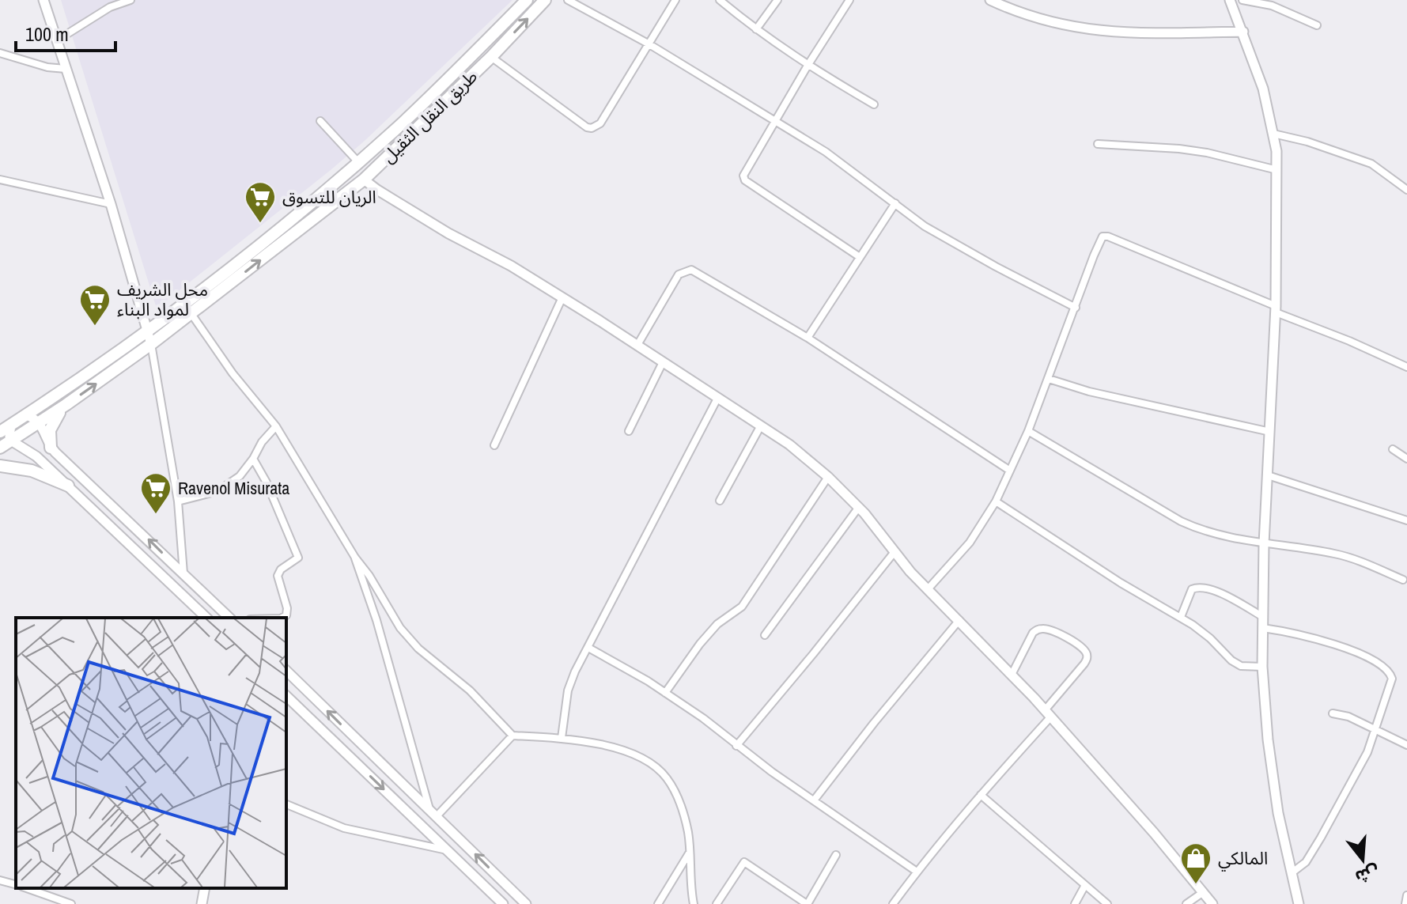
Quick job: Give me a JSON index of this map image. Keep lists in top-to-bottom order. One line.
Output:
{"streets":{"highway":["طريق النقل الثقيل"]},"places":{"supermarket":["الريان للتسوق","محل الشريف لمواد البناء","Ravenol Misurata"],"shop":["المالكي"]},"scale_bar":"100 m","north":"bottom"}
